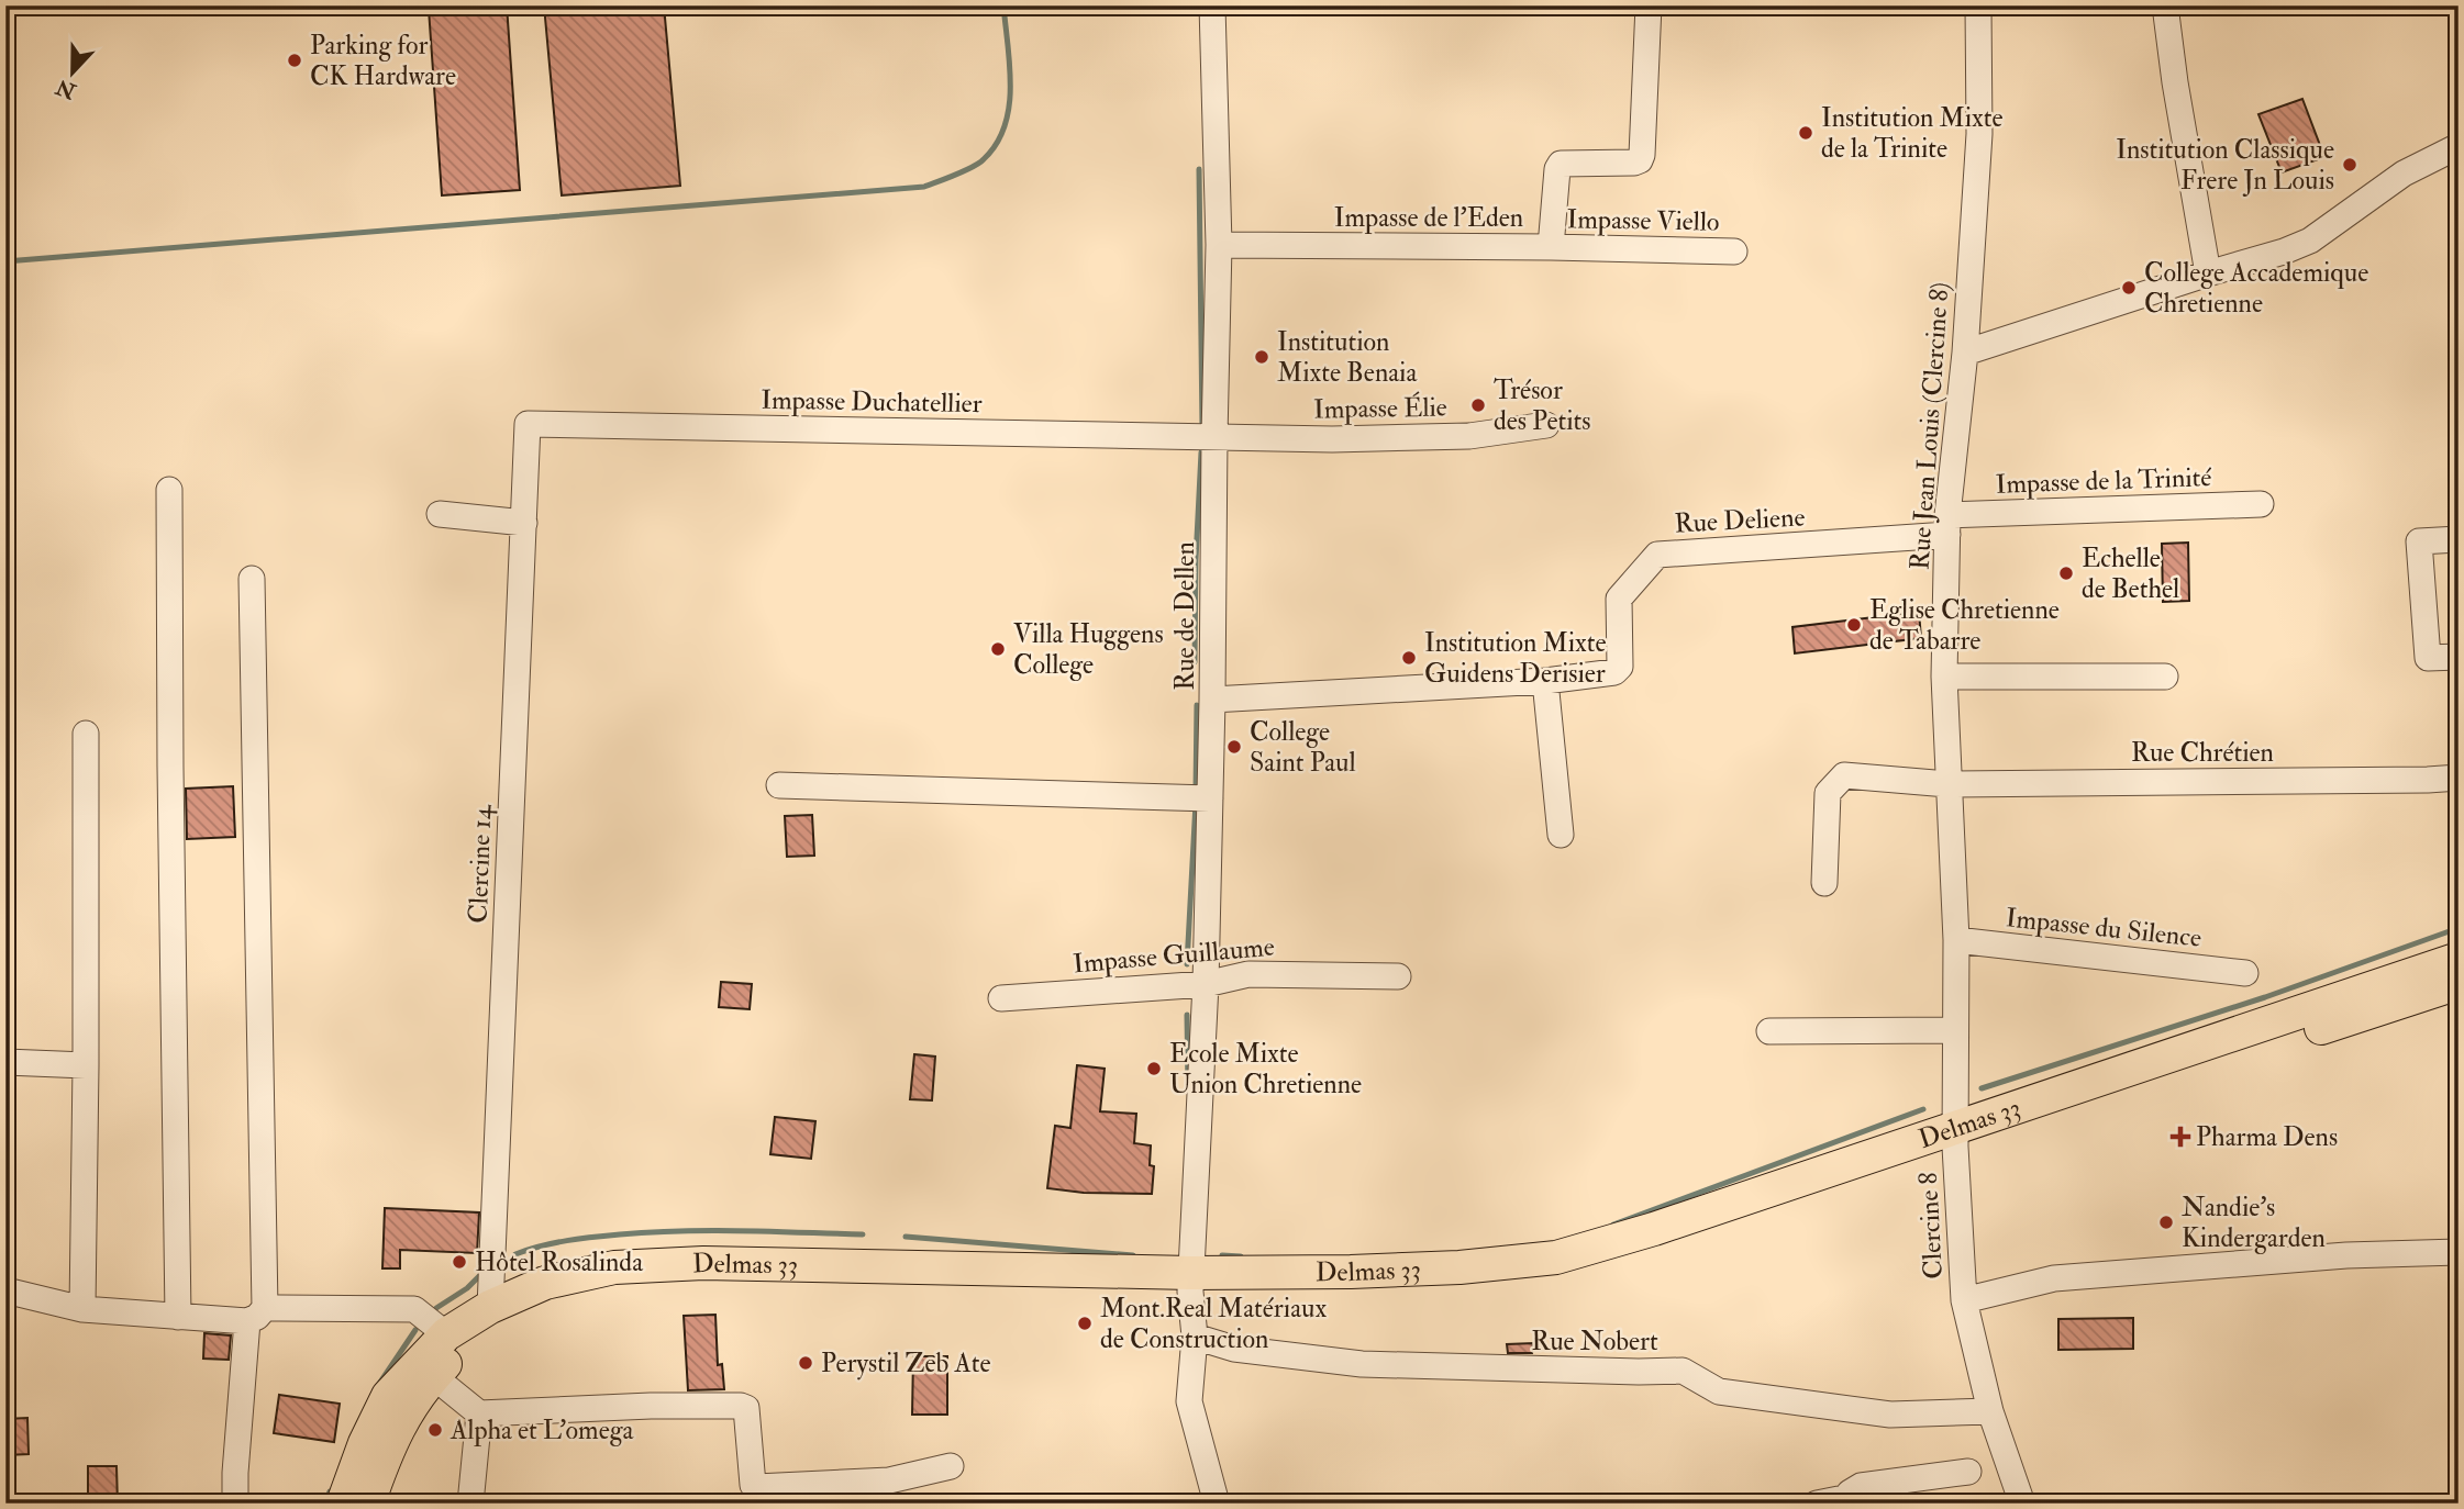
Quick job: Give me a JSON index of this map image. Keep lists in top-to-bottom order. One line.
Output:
{"streets":{"main road":["Delmas 33"],"street":["Impasse de l'Eden","Impasse Viello","Impasse Duchatellier","Impasse Élie","Rue Jean Louis (Clercine 8)","Impasse de la Trinité","Rue Deliene","Rue de Dellen","Rue Chrétien","Clercine 14","Impasse du Silence","Impasse Guillaume","Clercine 8","Rue Nobert"]},"crossings":[["Impasse de l'Eden","Impasse Viello"],["Impasse de l'Eden","Rue de Dellen"],["Impasse Duchatellier","Impasse Élie"],["Impasse Duchatellier","Rue de Dellen"],["Impasse Duchatellier","Clercine 14"],["Impasse Élie","Rue de Dellen"],["Rue Jean Louis (Clercine 8)","Impasse de la Trinité"],["Rue Jean Louis (Clercine 8)","Rue Deliene"],["Rue Jean Louis (Clercine 8)","Rue Chrétien"],["Rue Jean Louis (Clercine 8)","Impasse du Silence"],["Rue Jean Louis (Clercine 8)","Delmas 33"],["Rue Jean Louis (Clercine 8)","Clercine 8"],["Impasse de la Trinité","Rue Deliene"],["Rue Deliene","Rue de Dellen"],["Rue de Dellen","Impasse Guillaume"],["Rue de Dellen","Delmas 33"],["Rue de Dellen","Rue Nobert"],["Clercine 14","Delmas 33"],["Delmas 33","Clercine 8"],["Clercine 8","Rue Nobert"]],"places":{"other":["Parking for CK Hardware","Institution Mixte de la Trinite","Institution Classique Frere Jn Louis","College Accademique Chretienne","Institution Mixte Benaia","Trésor des Petits","Echelle de Bethel","Eglise Chretienne de Tabarre","Villa Huggens College","Institution Mixte Guidens Derisier","College Saint Paul","Ecole Mixte Union Chretienne","Nandie's Kindergarden","Hôtel Rosalinda","Mont.Real Matériaux de Construction","Perystil Zeb Ate","Alpha et L'omega"],"health":["Pharma Dens"]},"north":"bottom"}
